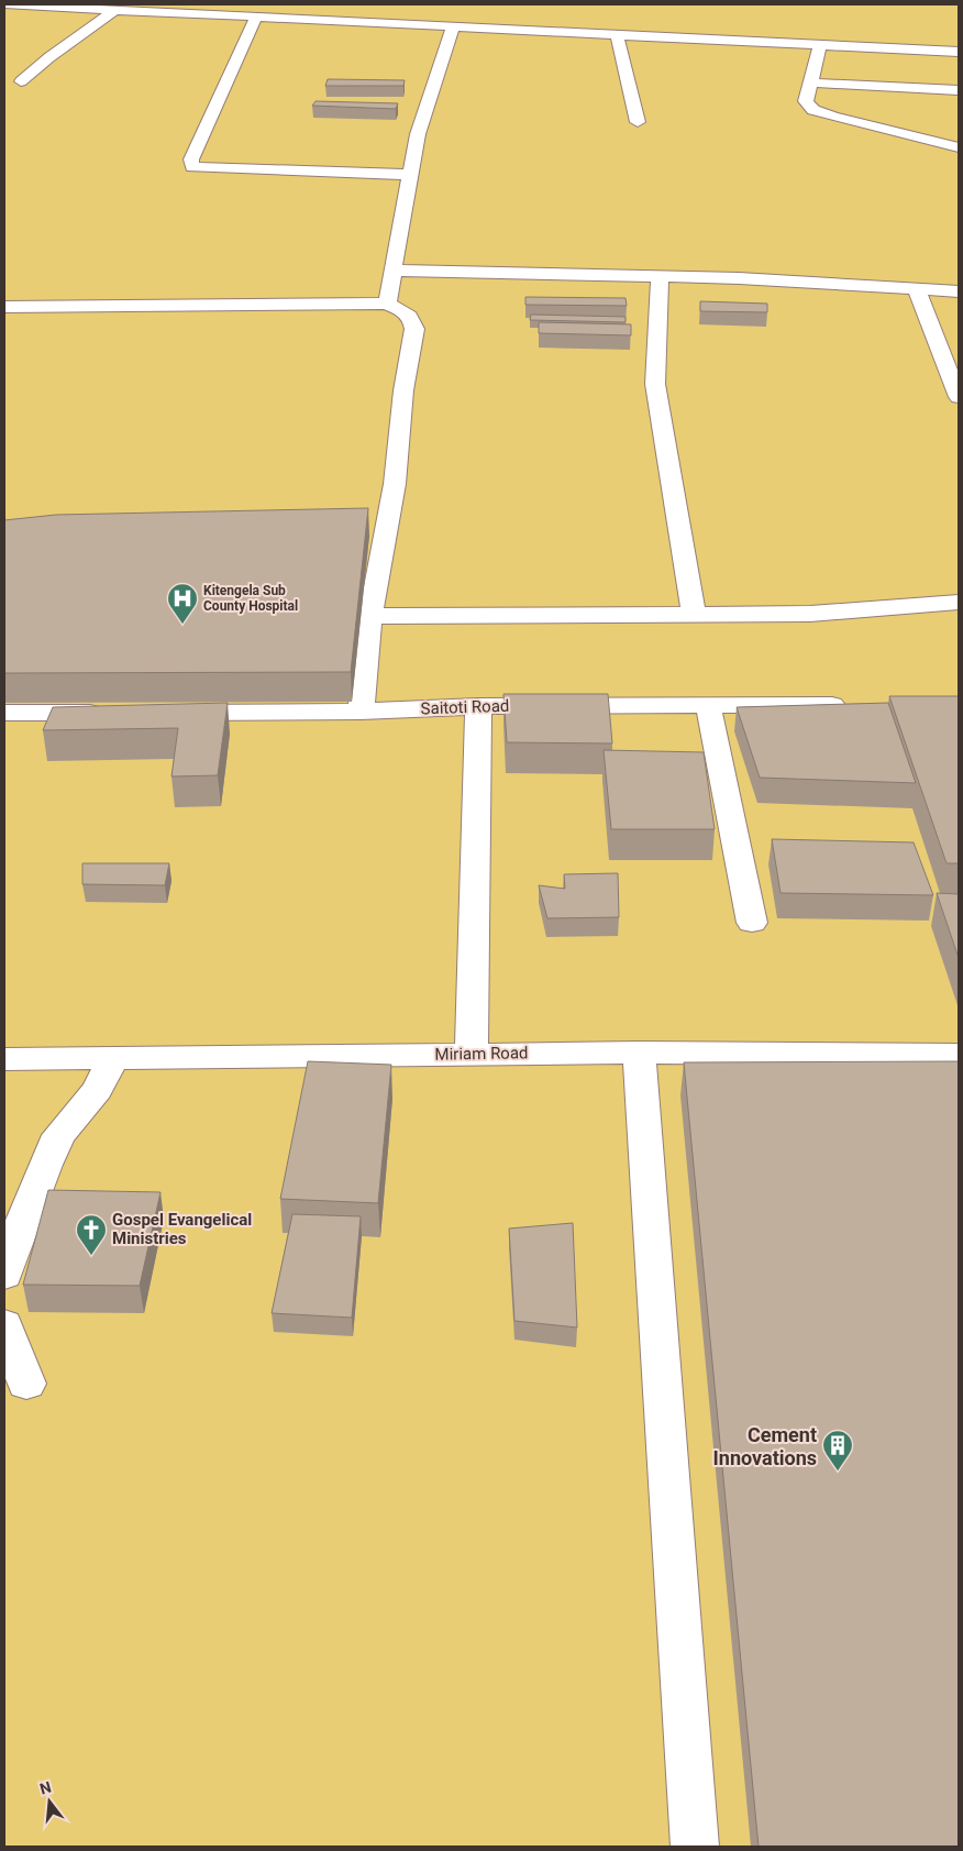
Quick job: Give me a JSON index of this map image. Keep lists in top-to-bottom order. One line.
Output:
{"streets":{"street":["Saitoti Road","Miriam Road"]},"places":{"hospital":["Kitengela Sub County Hospital"],"church":["Gospel Evangelical Ministries"],"building":["Cement Innovations"]},"north":"top"}
